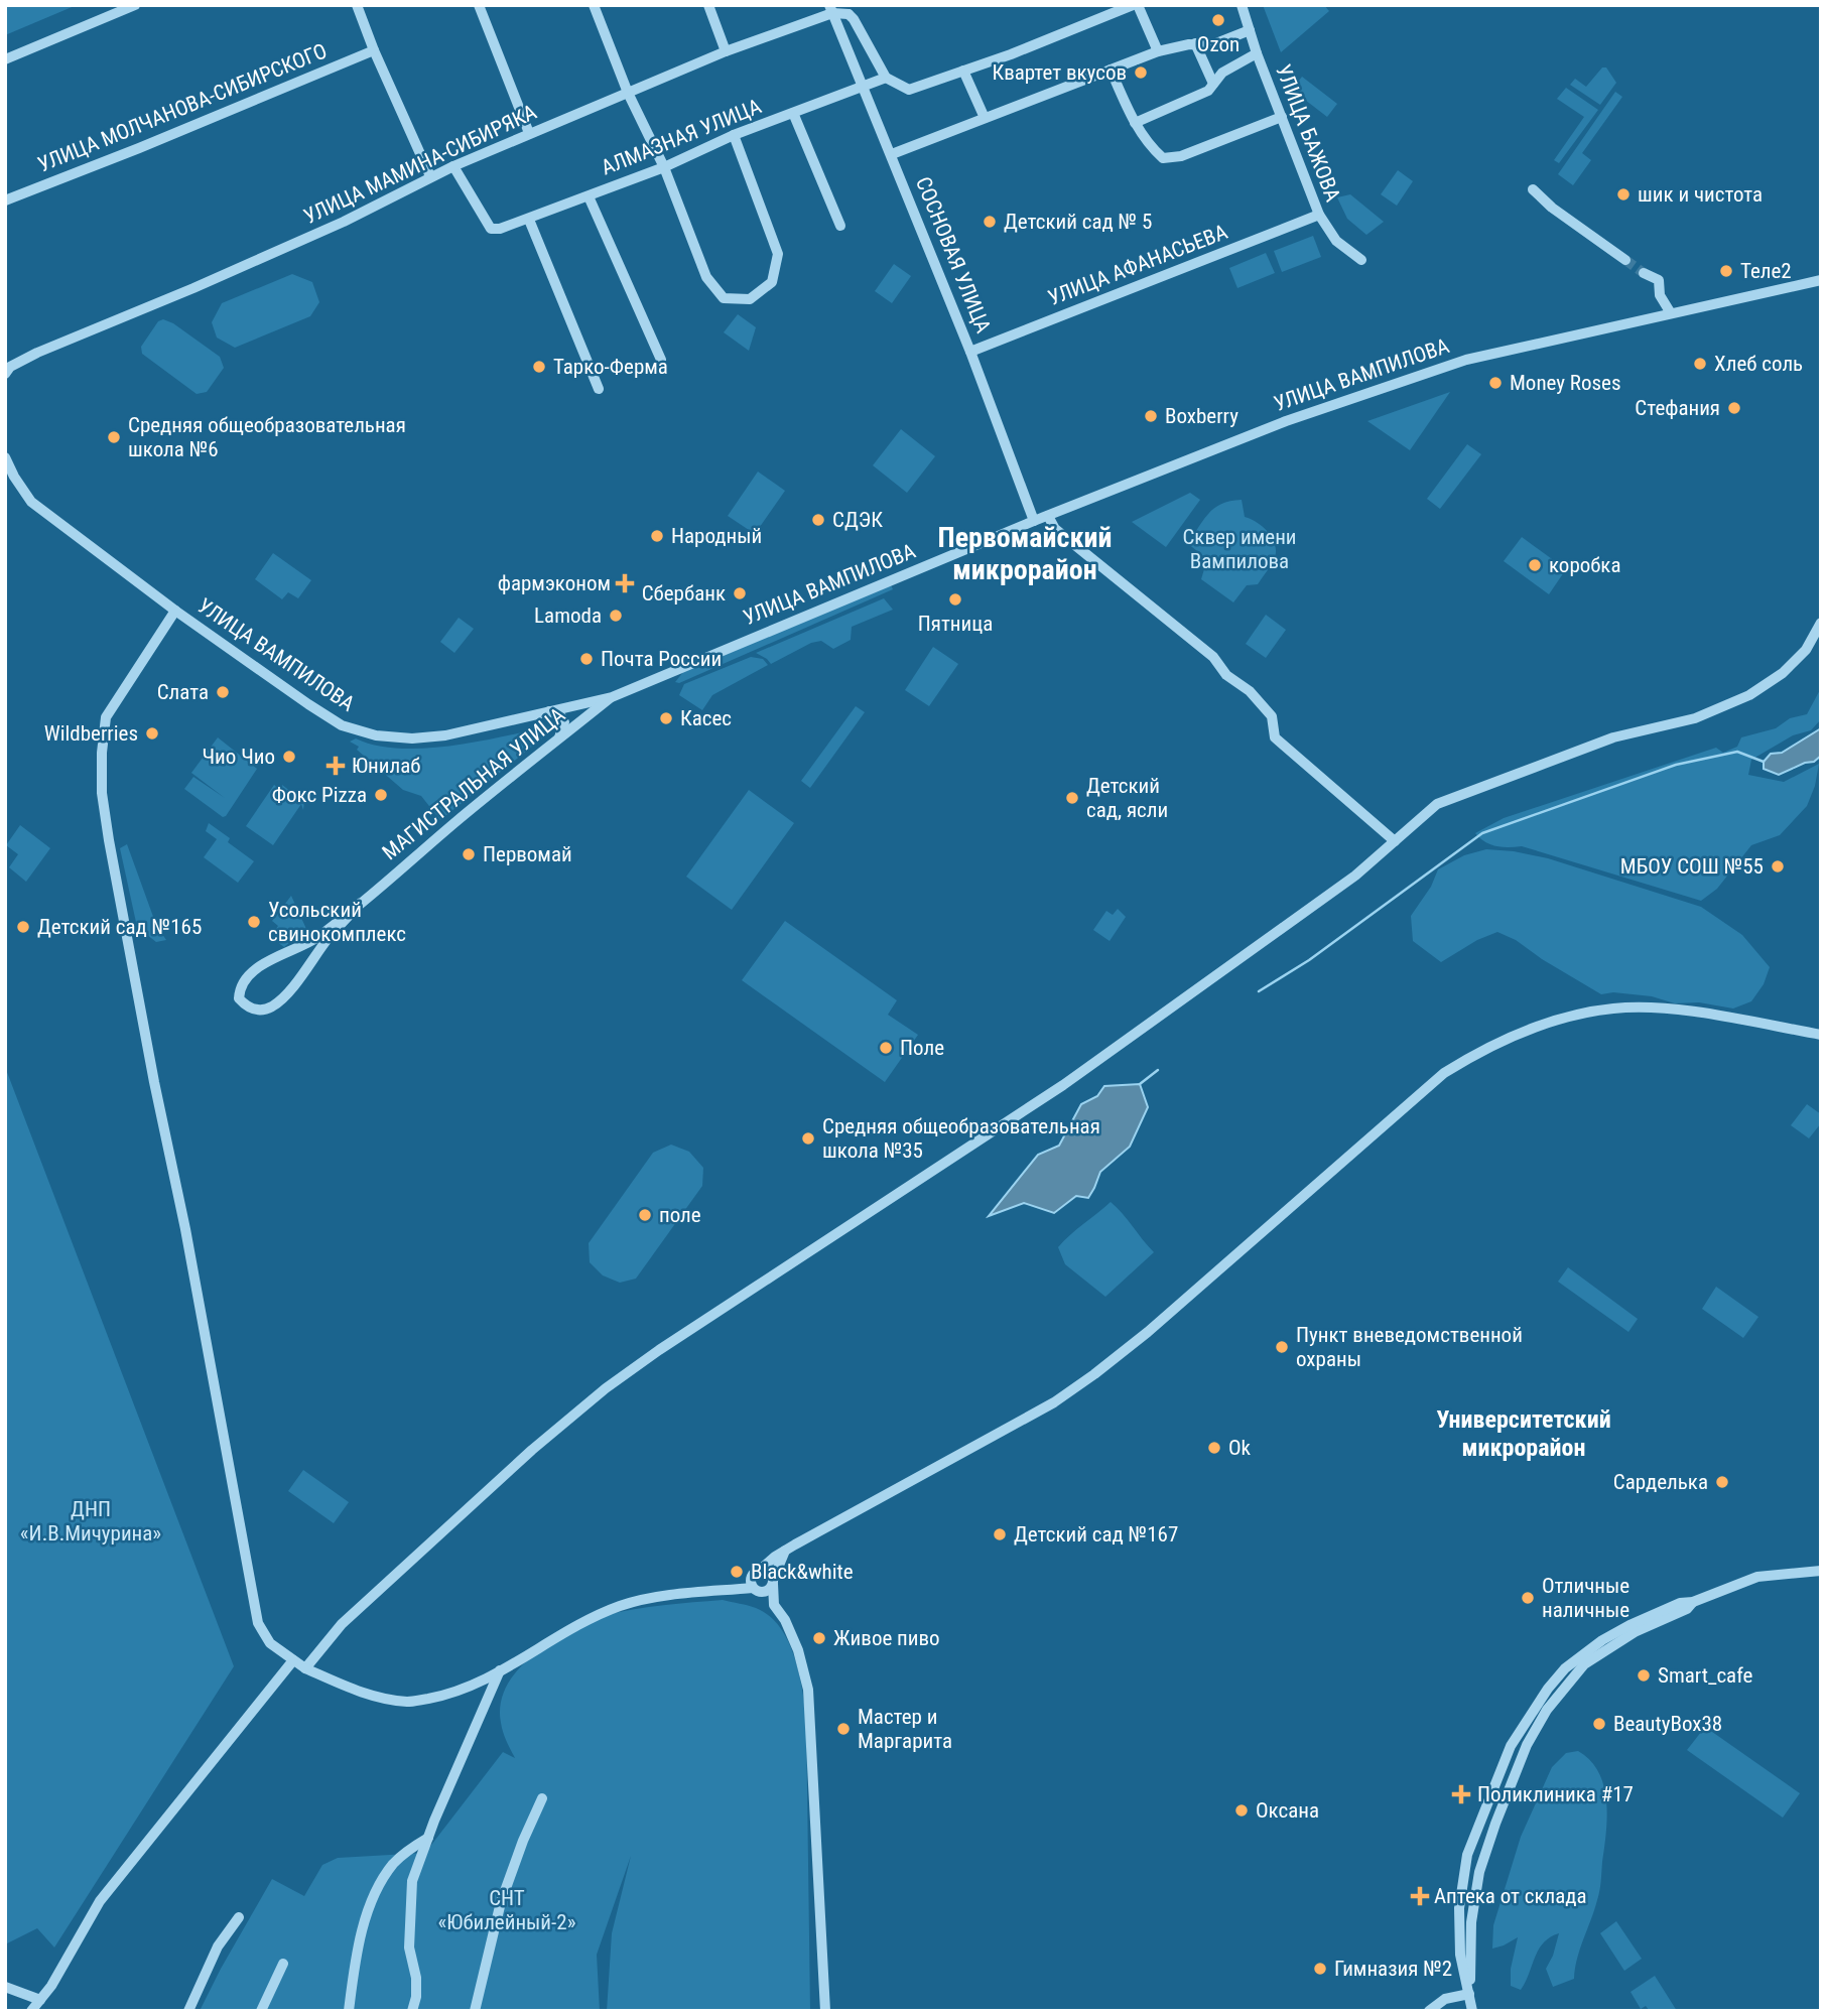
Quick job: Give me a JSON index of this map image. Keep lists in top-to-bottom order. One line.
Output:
{"streets":{"street":["УЛИЦА МОЛЧАНОВА-СИБИРСКОГО","УЛИЦА БАЖОВА","АЛМАЗНАЯ УЛИЦА","УЛИЦА МАМИНА-СИБИРЯКА","СОСНОВАЯ УЛИЦА","УЛИЦА АФАНАСЬЕВА","УЛИЦА ВАМПИЛОВА","МАГИСТРАЛЬНАЯ УЛИЦА"]},"crossings":[["УЛИЦА БАЖОВА","УЛИЦА АФАНАСЬЕВА"],["АЛМАЗНАЯ УЛИЦА","УЛИЦА МАМИНА-СИБИРЯКА"],["АЛМАЗНАЯ УЛИЦА","СОСНОВАЯ УЛИЦА"],["УЛИЦА МАМИНА-СИБИРЯКА","СОСНОВАЯ УЛИЦА"],["СОСНОВАЯ УЛИЦА","УЛИЦА АФАНАСЬЕВА"],["СОСНОВАЯ УЛИЦА","УЛИЦА ВАМПИЛОВА"],["УЛИЦА ВАМПИЛОВА","МАГИСТРАЛЬНАЯ УЛИЦА"]],"districts":["Первомайский микрорайон","Университетский микрорайон"],"parks":["Сквер имени Вампилова","ДНП «И.В.Мичурина»","СНТ «Юбилейный-2»"],"places":{"other":["Ozon","Квартет вкусов","шик и чистота","Детский сад № 5","Теле2","Хлеб соль","Тарко-Ферма","Money Roses","Стефания","Boxberry","Средняя общеобразовательная школа №6","СДЭК","Народный","коробка","Сбербанк","Пятница","Lamoda","Почта России","Слата","Касес","Wildberries","Чио Чио","Фокс Pizza","Детский сад, ясли","Первомай","МБОУ СОШ №55","Усольский свинокомплекс","Детский сад №165","Поле","Средняя общеобразовательная школа №35","поле","Пункт вневедомственной охраны","Ok","Сарделька","Детский сад №167","Black&white","Отличные наличные","Живое пиво","Smart_cafe","BeautyBox38","Мастер и Маргарита","Оксана","Гимназия №2"],"health":["фармэконом","Юнилаб","Поликлиника #17","Аптека от склада"]}}
